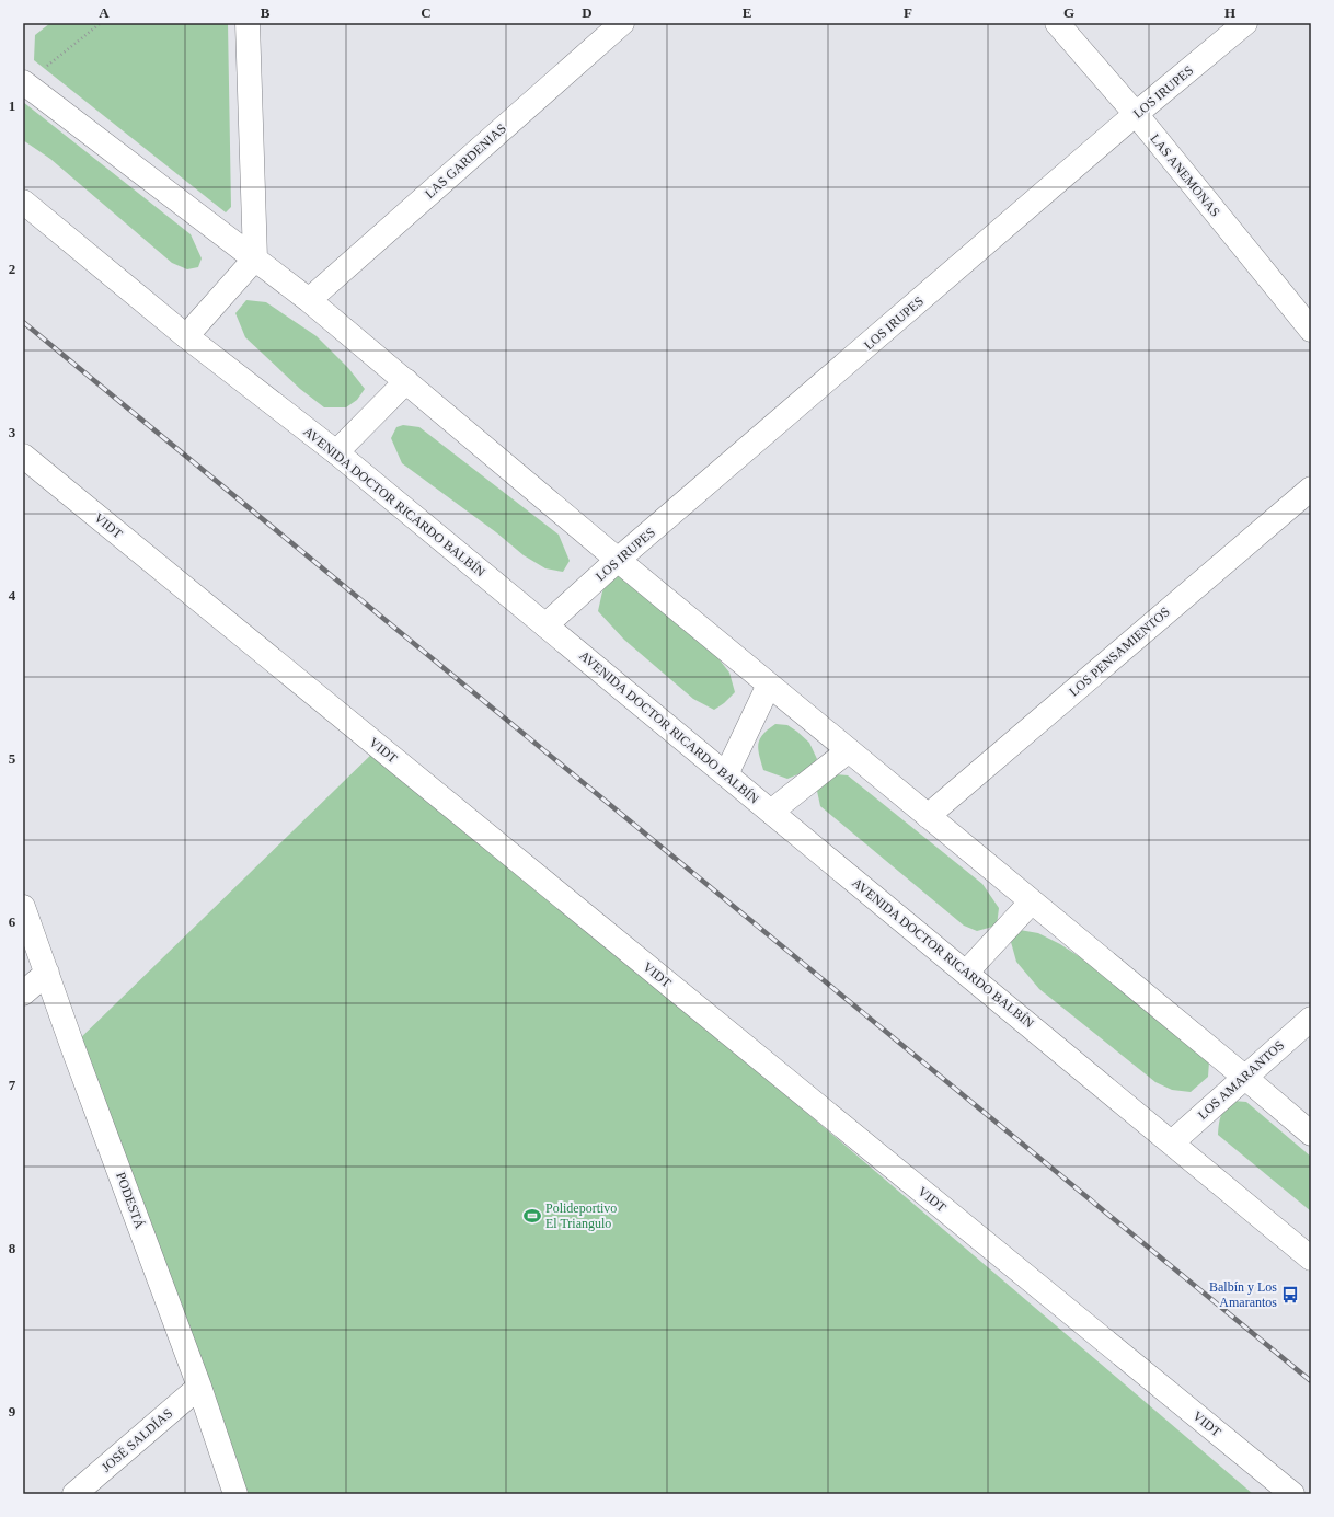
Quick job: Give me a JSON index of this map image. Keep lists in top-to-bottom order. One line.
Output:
{"streets":{"street":["LOS IRUPES","LAS GARDENIAS","LAS ANEMONAS","AVENIDA DOCTOR RICARDO BALBÍN","VIDT","LOS PENSAMIENTOS","LOS AMARANTOS","PODESTÁ","JOSÉ SALDÍAS"]},"crossings":[["LOS IRUPES","LAS ANEMONAS"],["LOS IRUPES","AVENIDA DOCTOR RICARDO BALBÍN"],["AVENIDA DOCTOR RICARDO BALBÍN","LOS AMARANTOS"],["PODESTÁ","JOSÉ SALDÍAS"]],"places":{"sports":["Polideportivo El Triangulo"],"bus stop":["Balbín y Los Amarantos"]},"grid":{"columns":["A","B","C","D","E","F","G","H"],"rows":["1","2","3","4","5","6","7","8","9"]}}
